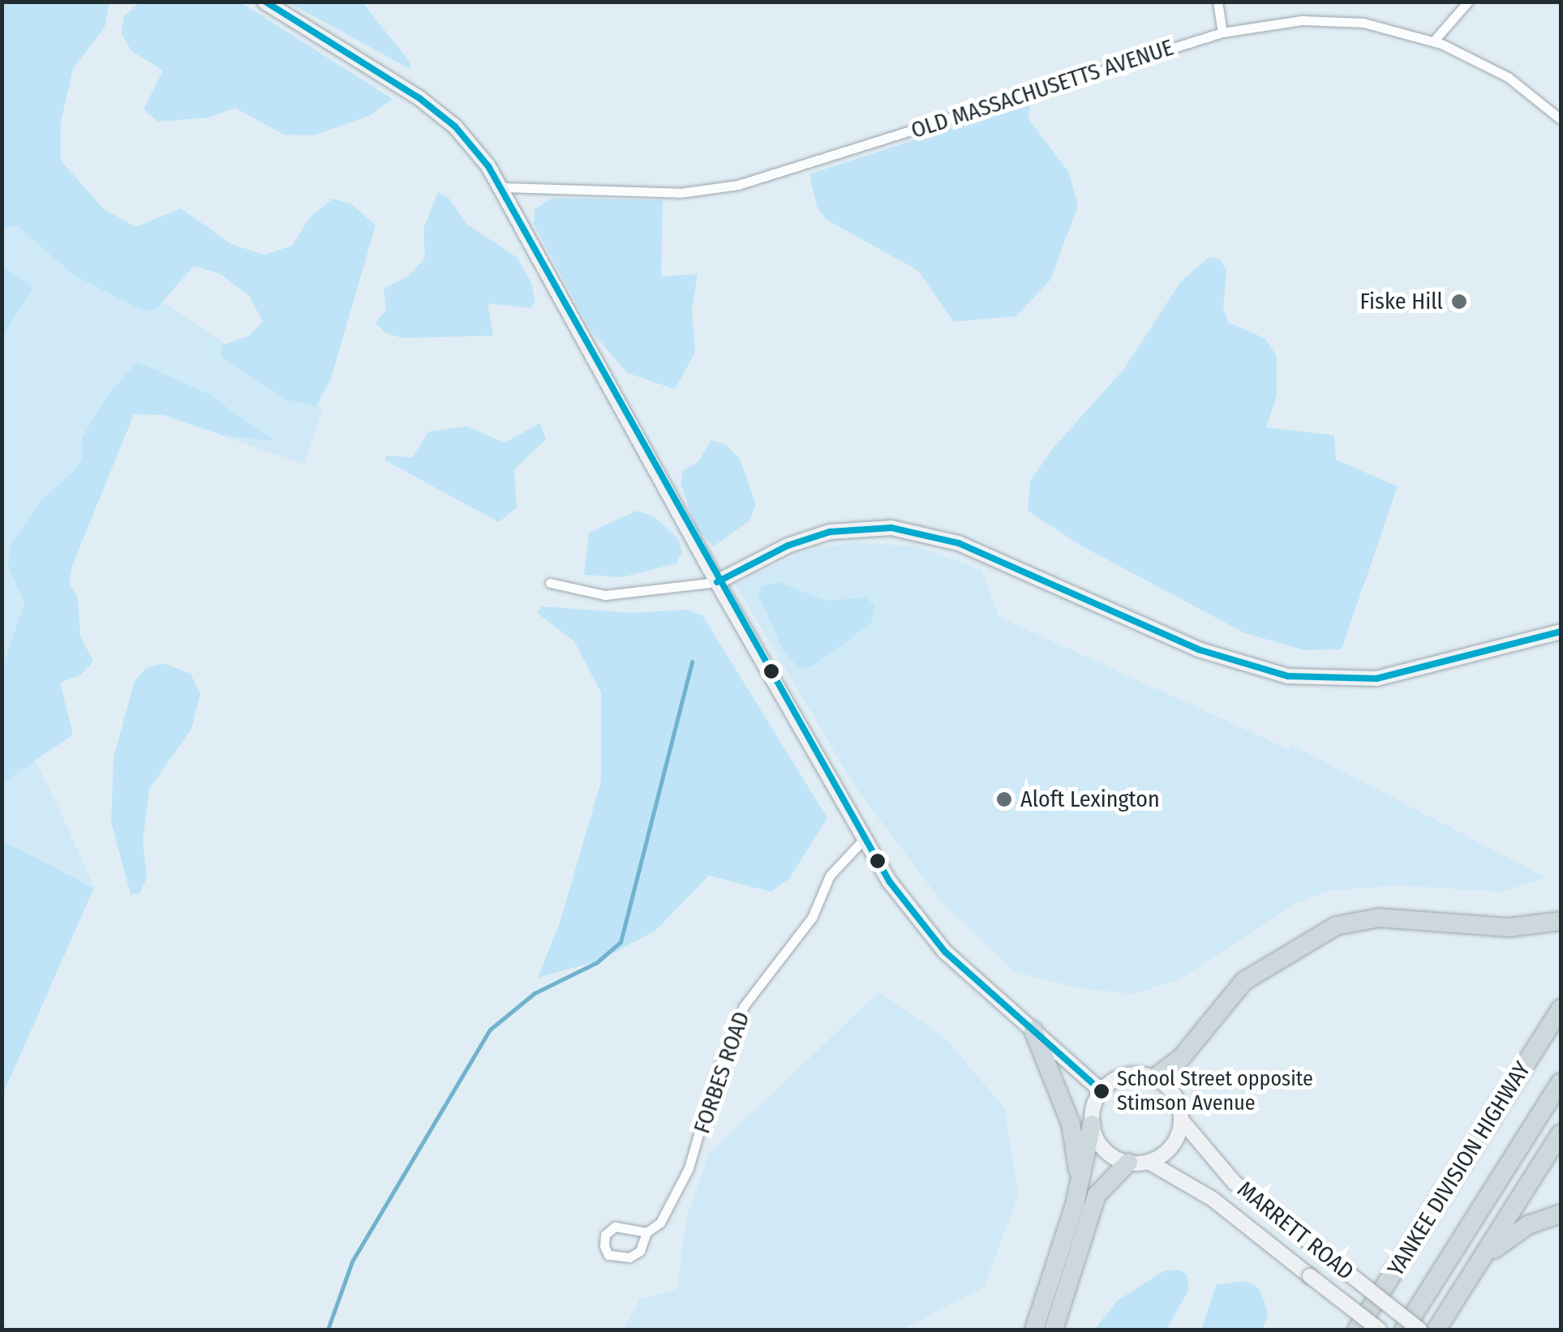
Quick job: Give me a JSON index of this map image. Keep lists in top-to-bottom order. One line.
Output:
{"streets":{"highway":["YANKEE DIVISION HIGHWAY"],"main road":["MARRETT ROAD"],"street":["OLD MASSACHUSETTS AVENUE","FORBES ROAD"]},"places":["Fiske Hill","Aloft Lexington","School Street opposite Stimson Avenue"]}
